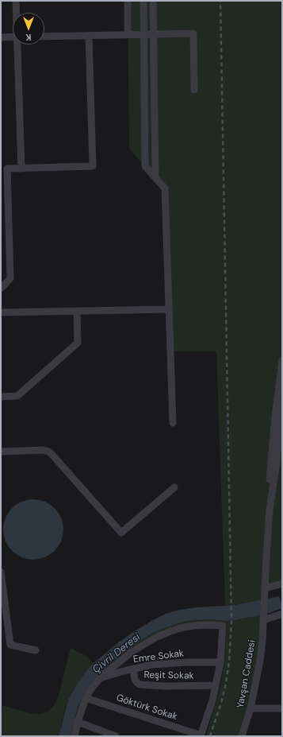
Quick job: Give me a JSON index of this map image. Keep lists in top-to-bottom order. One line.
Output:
{"streets":{"street":["Emre Sokak","Yavşan Caddesi","Reşit Sokak","Göktürk Sokak"]},"crossings":[["Emre Sokak","Reşit Sokak"]],"water":["Çivril Deresi"],"north":"bottom"}
